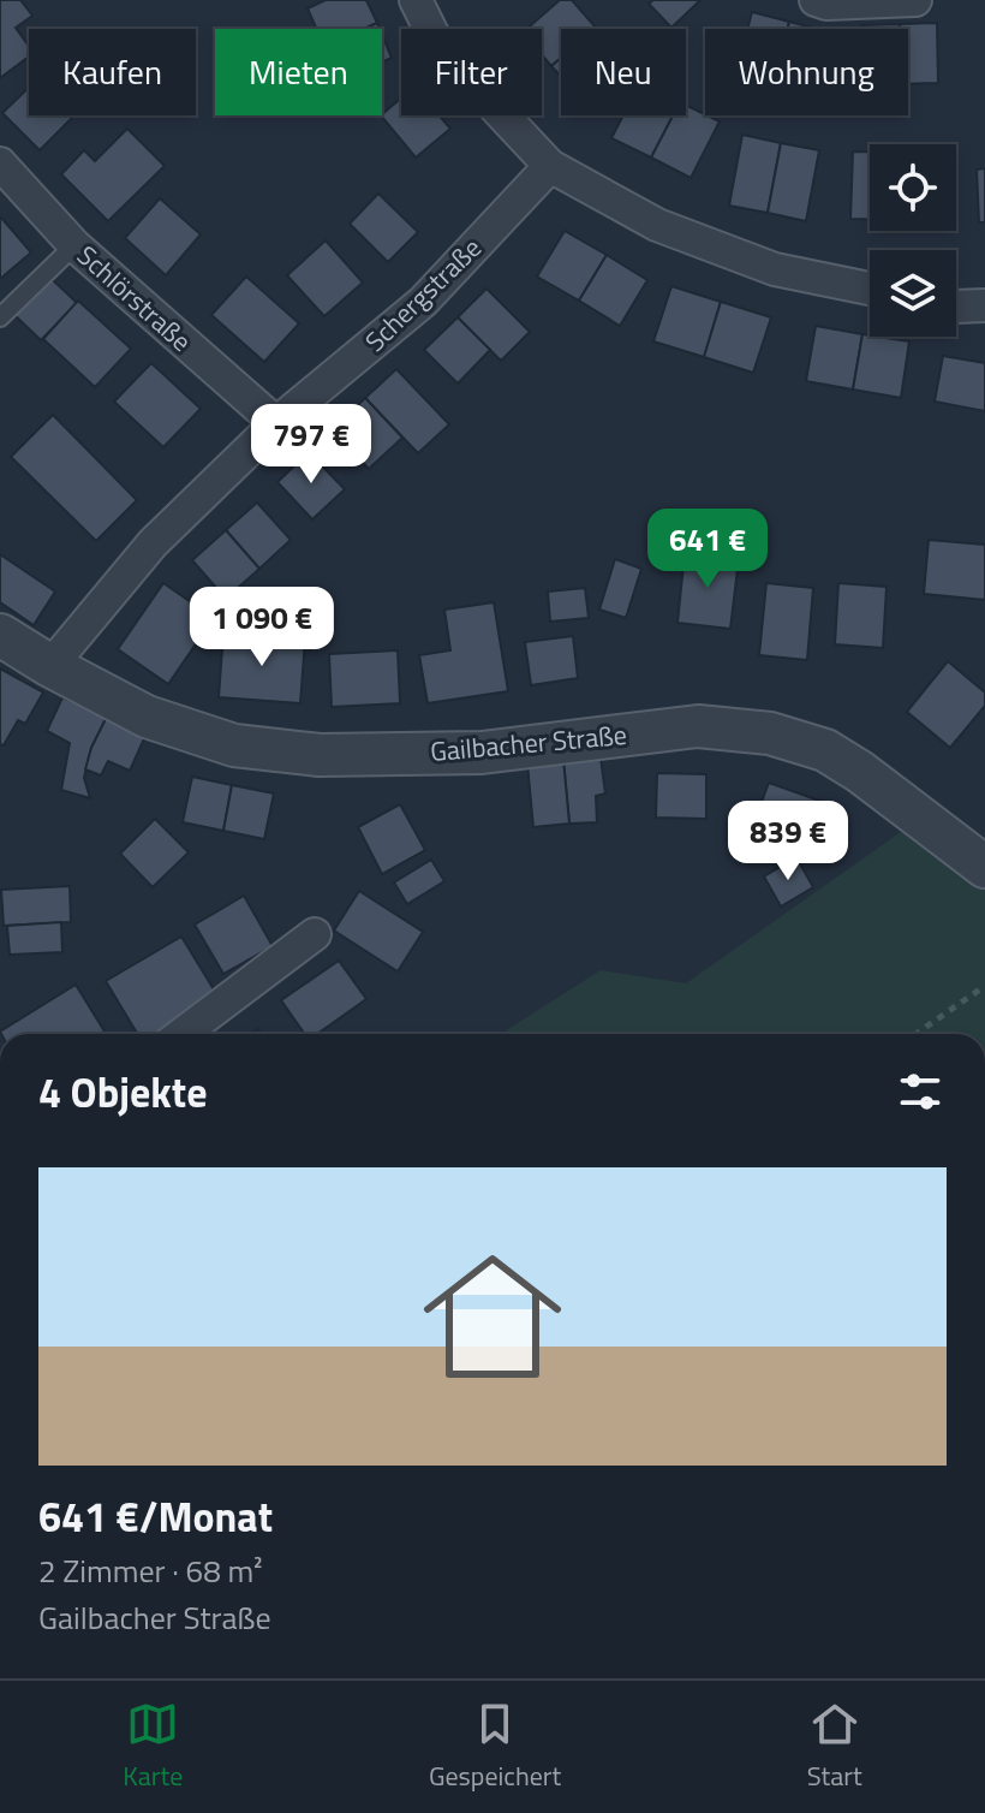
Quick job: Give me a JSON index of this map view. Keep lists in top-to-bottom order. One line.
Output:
{"streets":{"street":["Schergstraße","Schlörstraße","Gailbacher Straße"]},"crossings":[["Schergstraße","Schlörstraße"],["Schergstraße","Gailbacher Straße"]],"page":{"chip":["Kaufen","Mieten","Filter","Neu","Wohnung"],"price":["797 €","641 €","1 090 €","839 €"],"heading":"4 Objekte","list":[{"name":"641 €/Monat","note":"2 Zimmer · 68 m² · Gailbacher Straße"}],"tabs":["Karte","Gespeichert","Start"]}}
